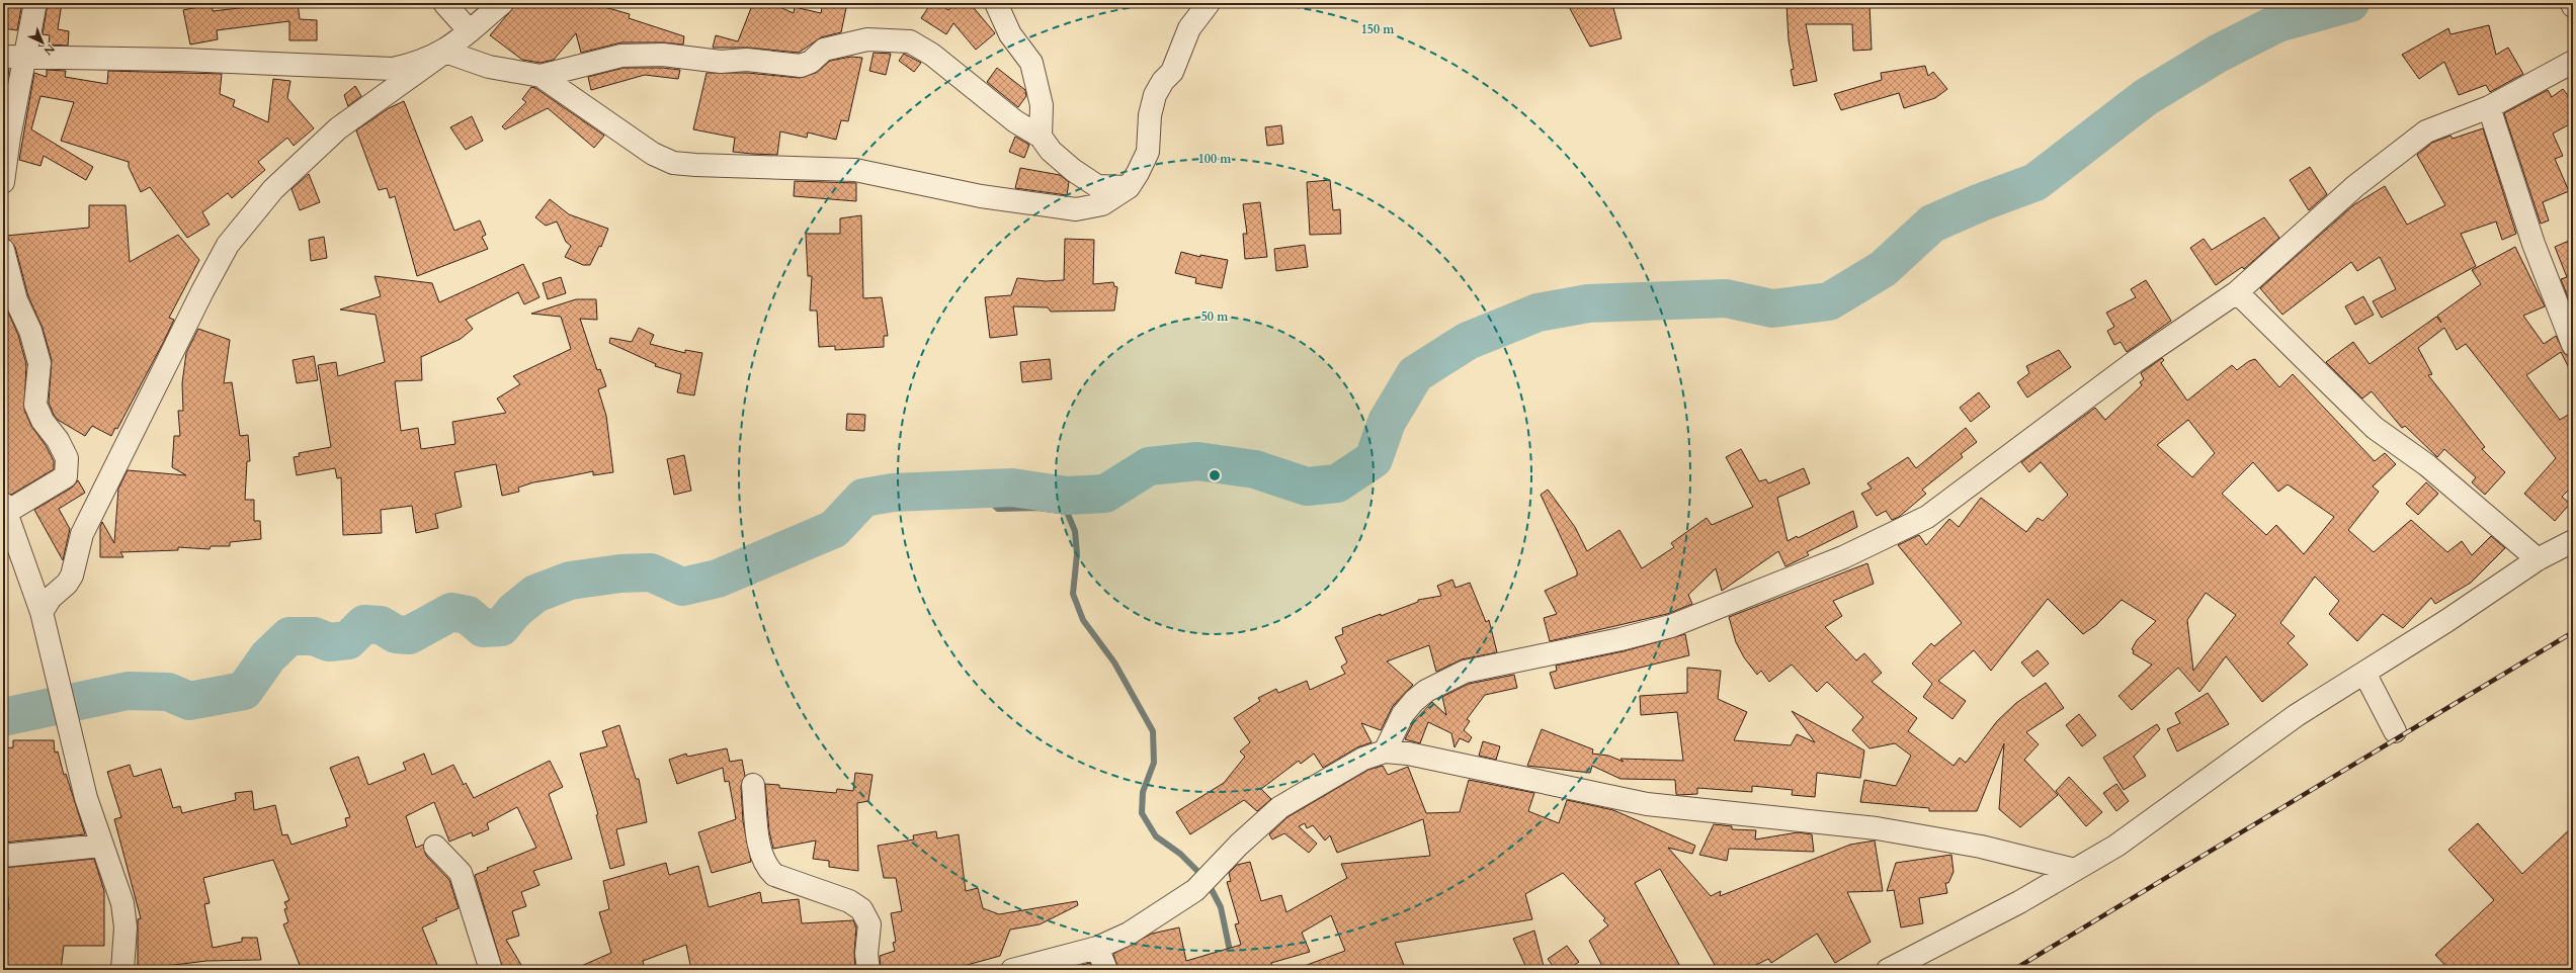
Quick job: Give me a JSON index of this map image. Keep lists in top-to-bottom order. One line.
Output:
{"north":"bottom right","rings":["150 m","100 m","50 m"]}
